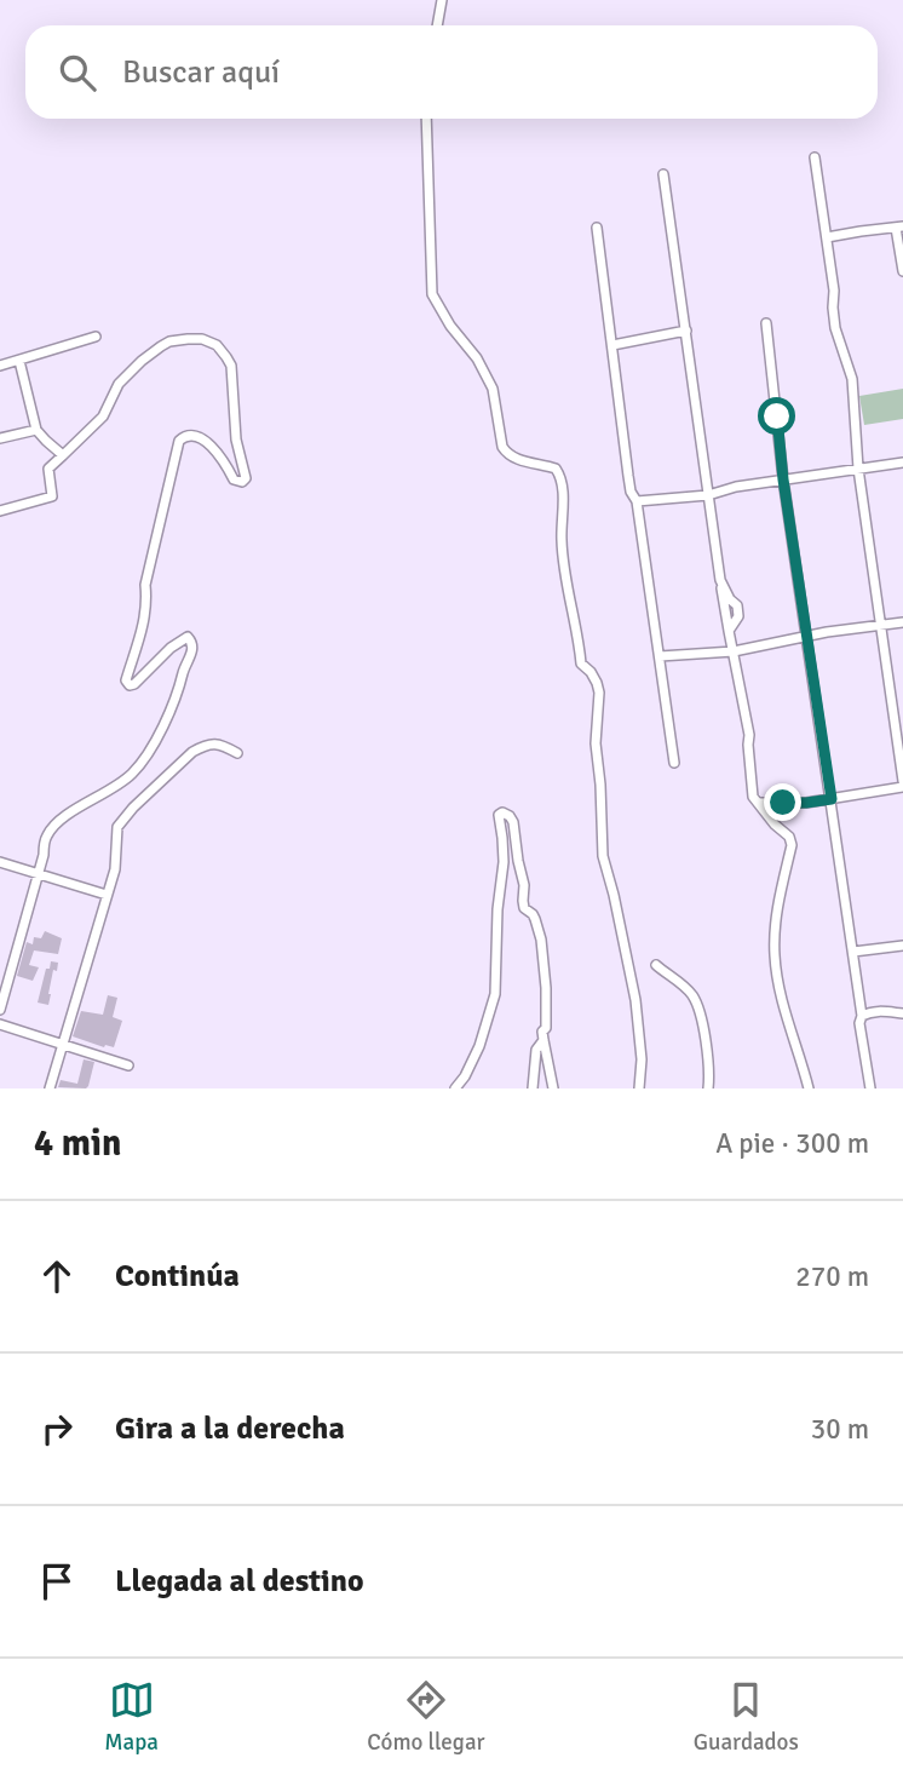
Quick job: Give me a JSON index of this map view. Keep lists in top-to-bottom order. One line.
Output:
{"page":{"search":"Buscar aquí","heading":["4 min","A pie · 300 m"],"list":[["Continúa","270 m"],["Gira a la derecha","30 m"],"Llegada al destino"],"nav":["Mapa","Cómo llegar","Guardados"]}}
